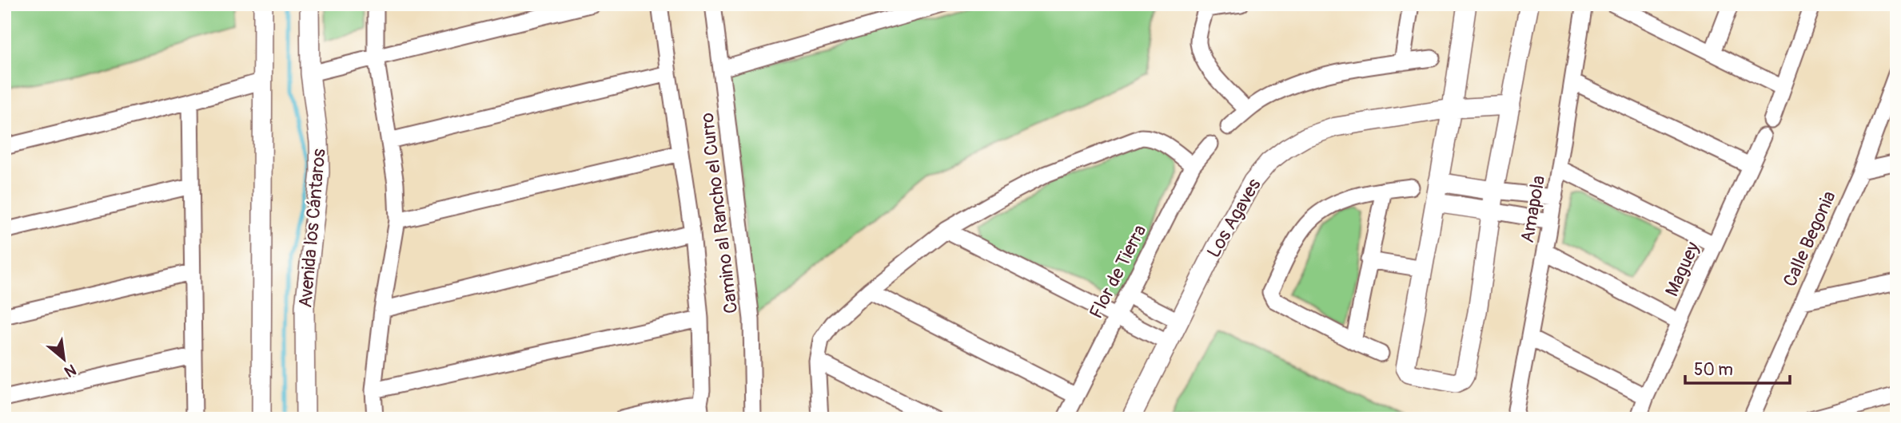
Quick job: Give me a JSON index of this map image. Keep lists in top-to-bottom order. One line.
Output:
{"streets":{"street":["Amapola","Camino al Rancho el Curro","Los Agaves","Avenida los Cántaros","Calle Begonia","Maguey","Flor de Tierra"]},"scale_bar":"50 m","north":"bottom right"}
